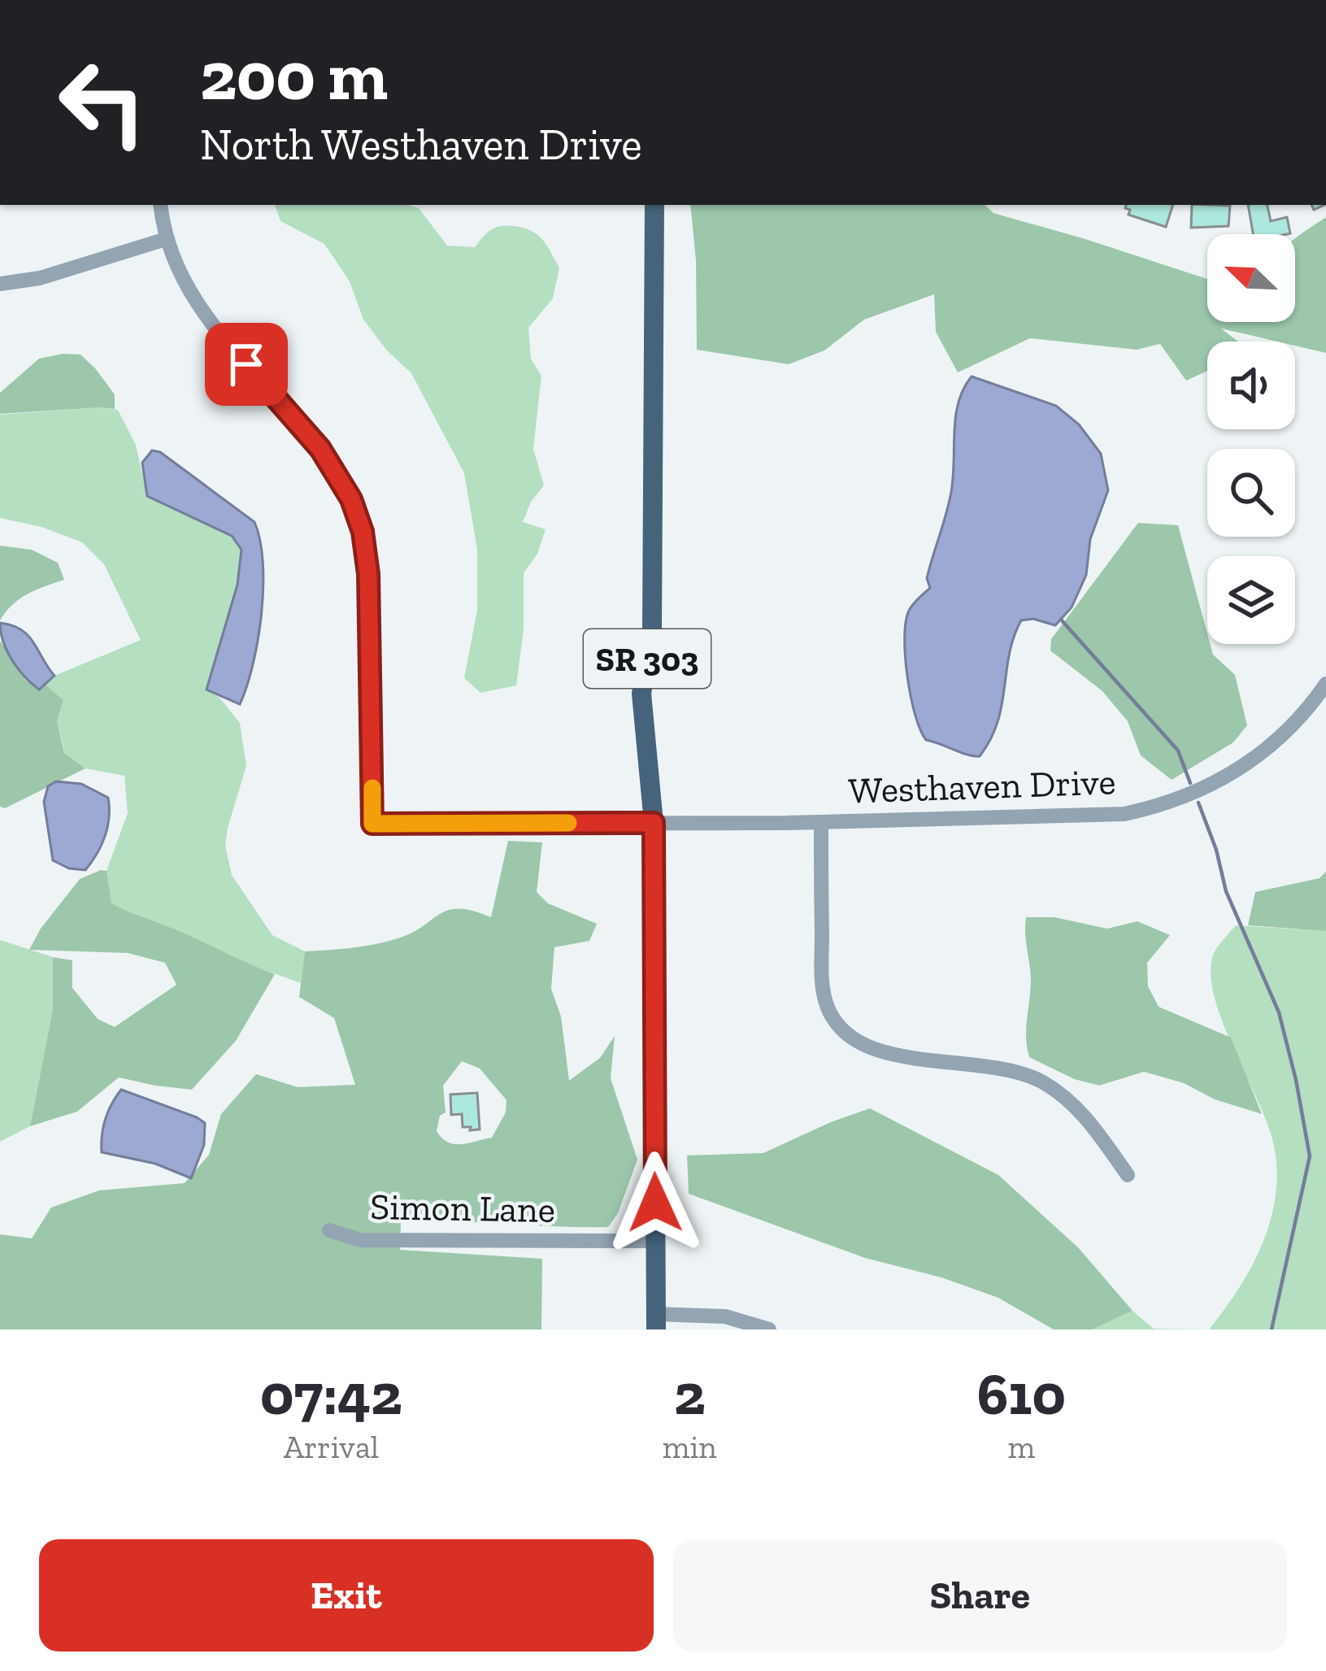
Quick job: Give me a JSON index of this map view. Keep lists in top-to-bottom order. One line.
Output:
{"streets":{"main road":["SR 303"],"street":["Westhaven Drive","Simon Lane"]},"crossings":[["SR 303","Westhaven Drive"],["SR 303","Simon Lane"]],"north":"top left","page":{"turn":["200 m","North Westhaven Drive"],"eta":["07:42","Arrival","2","min","610","m"],"buttons":["Exit","Share"]}}
